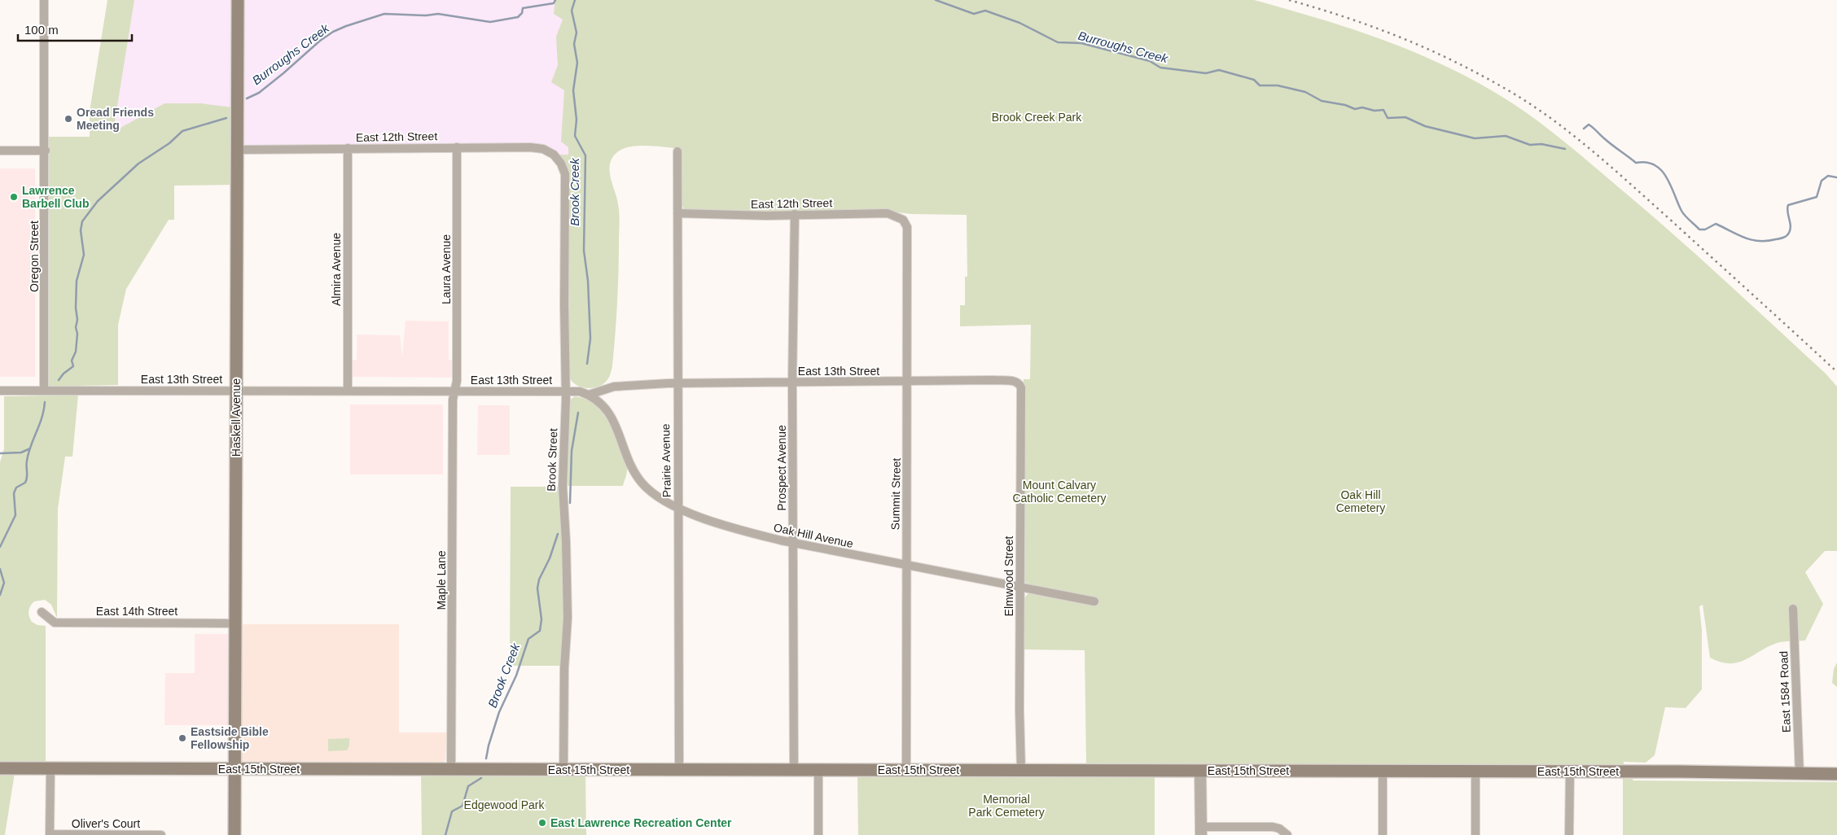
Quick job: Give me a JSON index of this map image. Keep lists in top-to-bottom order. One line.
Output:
{"streets":{"main road":["Haskell Avenue","East 15th Street"],"street":["East 12th Street","Oregon Street","Almira Avenue","Laura Avenue","East 13th Street","Brook Street","Prairie Avenue","Prospect Avenue","Summit Street","Oak Hill Avenue","Elmwood Street","Maple Lane","East 14th Street","East 1584 Road","Oliver's Court"]},"crossings":[["East 12th Street","Almira Avenue"],["East 12th Street","Laura Avenue"],["East 12th Street","Haskell Avenue"],["East 12th Street","Brook Street"],["East 12th Street","Prairie Avenue"],["East 12th Street","Prospect Avenue"],["East 12th Street","Summit Street"],["Oregon Street","East 13th Street"],["Almira Avenue","East 13th Street"],["Laura Avenue","East 13th Street"],["Laura Avenue","Maple Lane"],["East 13th Street","Haskell Avenue"],["East 13th Street","Brook Street"],["East 13th Street","Prairie Avenue"],["East 13th Street","Prospect Avenue"],["East 13th Street","Summit Street"],["East 13th Street","Oak Hill Avenue"],["East 13th Street","Elmwood Street"],["East 13th Street","Maple Lane"],["Haskell Avenue","East 14th Street"],["Haskell Avenue","East 15th Street"],["Brook Street","East 15th Street"],["Prairie Avenue","Oak Hill Avenue"],["Prairie Avenue","East 15th Street"],["Prospect Avenue","Oak Hill Avenue"],["Prospect Avenue","East 15th Street"],["Summit Street","Oak Hill Avenue"],["Summit Street","East 15th Street"],["Oak Hill Avenue","Elmwood Street"],["Elmwood Street","East 15th Street"],["Maple Lane","East 15th Street"],["East 1584 Road","East 15th Street"]],"water":["Burroughs Creek","Brook Creek"],"parks":["Brook Creek Park","Mount Calvary Catholic Cemetery","Oak Hill Cemetery","Memorial Park Cemetery","Edgewood Park"],"places":["Oread Friends Meeting","Lawrence Barbell Club","Eastside Bible Fellowship","East Lawrence Recreation Center"],"scale_bar":"100 m"}
